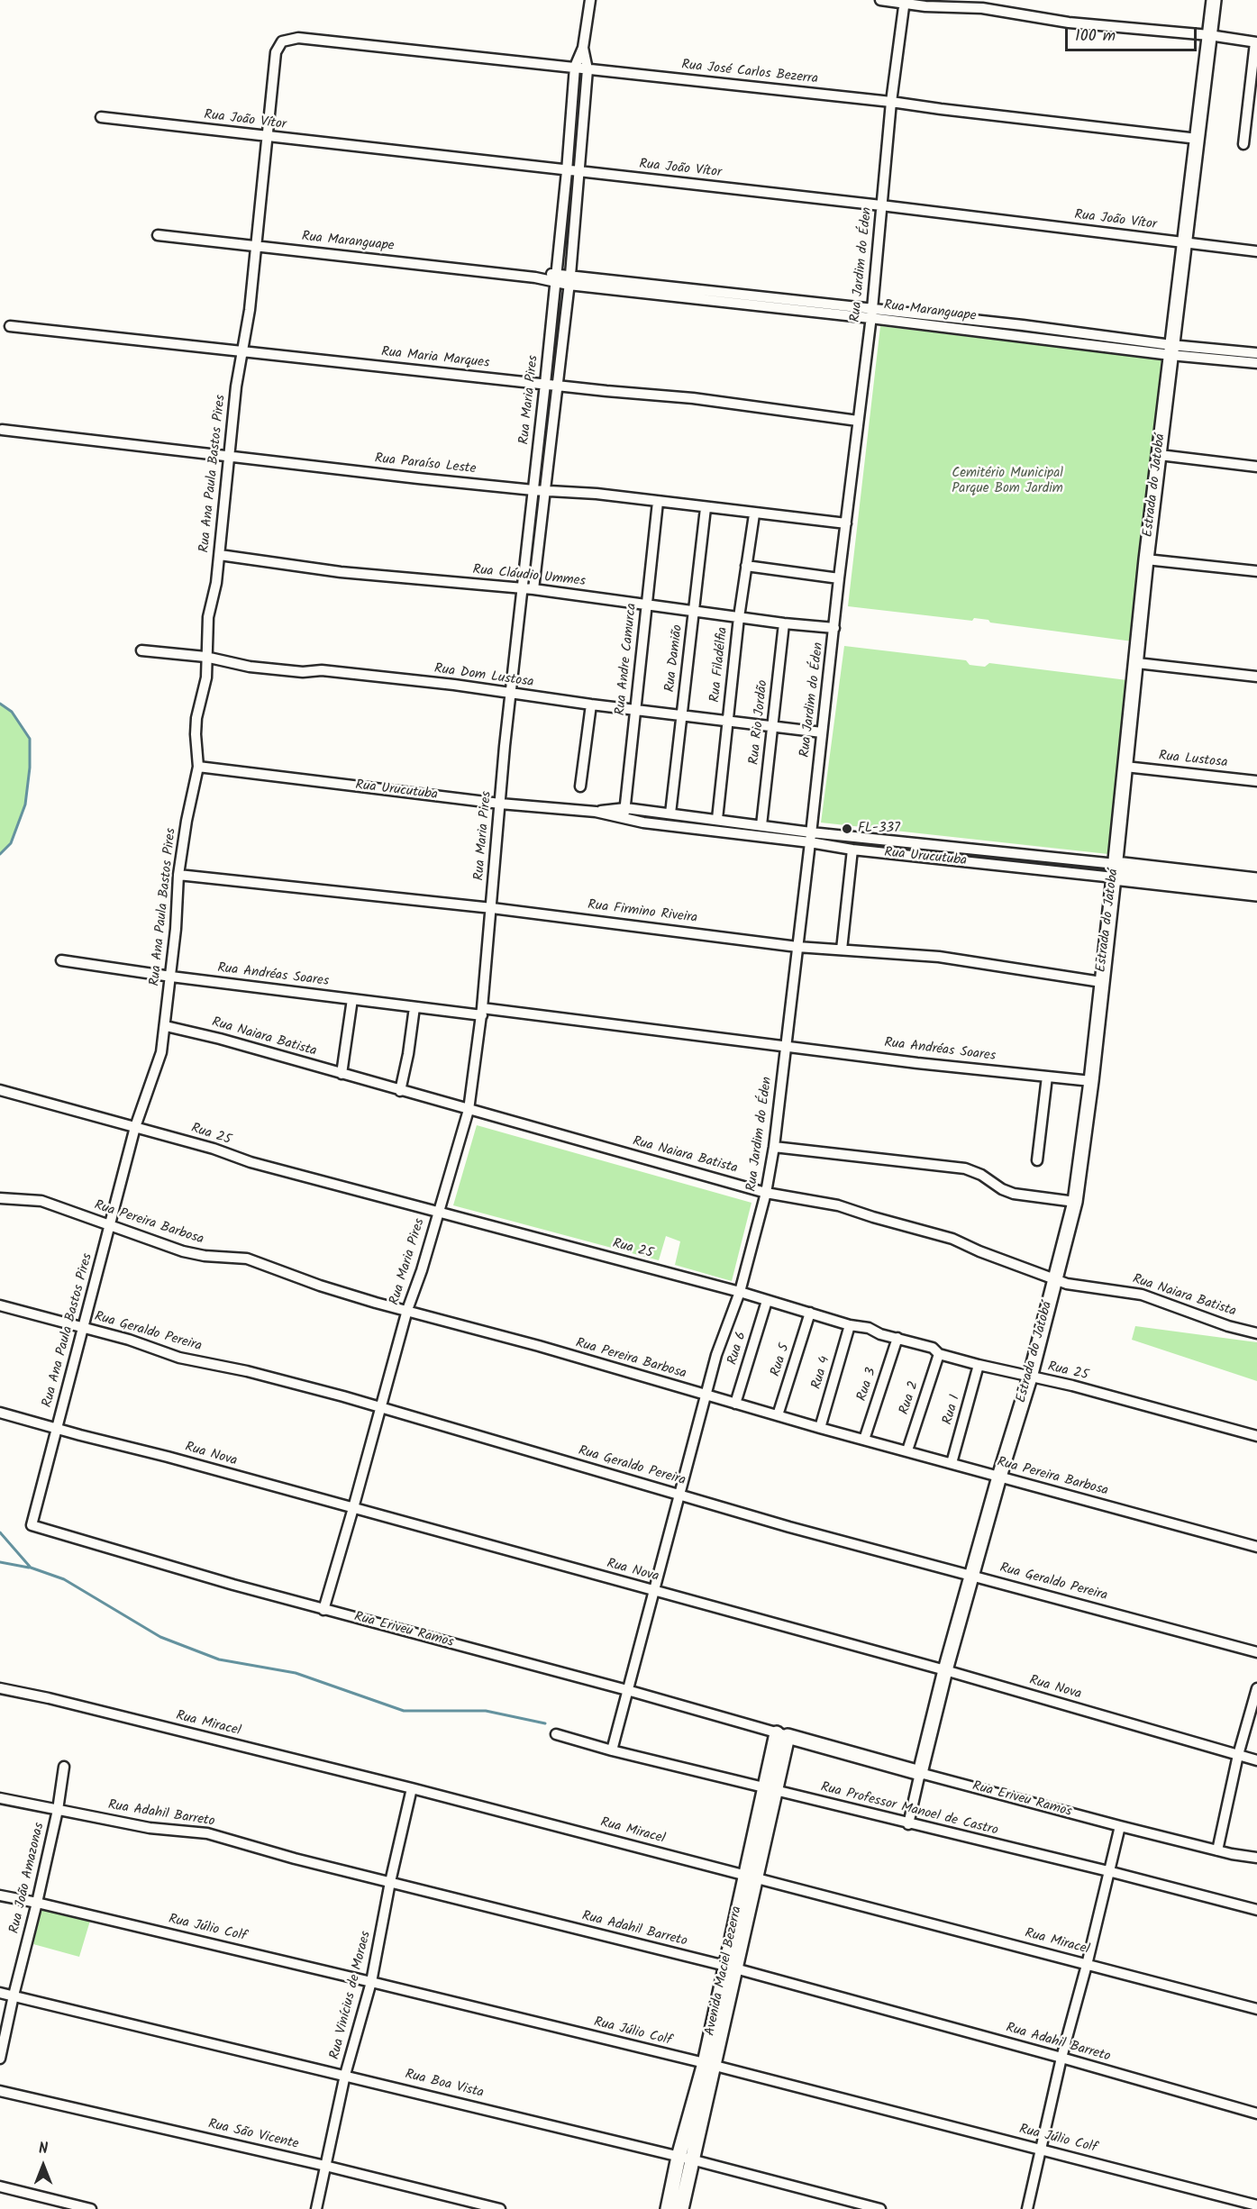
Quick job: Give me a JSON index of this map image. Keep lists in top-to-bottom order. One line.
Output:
{"streets":{"street":["Rua José Carlos Bezerra","Rua João Vítor","Rua Maranguape","Rua Jardim do Éden","Rua Maria Marques","Rua Maria Pires","Rua Paraíso Leste","Rua Ana Paula Bastos Pires","Estrada do Jatobá","Rua Cláudio Ummes","Rua Damião","Rua Andre Camurca","Rua Filadélfia","Rua Dom Lustosa","Rua Rio Jordão","Rua Lustosa","Rua Urucutuba","Rua Firmino Riveira","Rua Andréas Soares","Rua Naiara Batista","Rua 25","Rua Pereira Barbosa","Rua Geraldo Pereira","Rua 6","Rua 5","Rua 4","Rua 3","Rua 2","Rua 1","Rua Nova","Rua Eriveu Ramos","Rua Miracel","Rua Professor Manoel de Castro","Rua Adahil Barreto","Rua João Amazonas","Rua Júlio Colf","Avenida Maciel Bezerra","Rua Vinícius de Moraes","Rua Boa Vista","Rua São Vicente"]},"crossings":[["Rua José Carlos Bezerra","Rua Jardim do Éden"],["Rua José Carlos Bezerra","Rua Maria Pires"],["Rua José Carlos Bezerra","Rua Ana Paula Bastos Pires"],["Rua José Carlos Bezerra","Estrada do Jatobá"],["Rua João Vítor","Rua Jardim do Éden"],["Rua João Vítor","Rua Maria Pires"],["Rua João Vítor","Rua Ana Paula Bastos Pires"],["Rua João Vítor","Estrada do Jatobá"],["Rua Maranguape","Rua Jardim do Éden"],["Rua Maranguape","Rua Maria Pires"],["Rua Maranguape","Rua Ana Paula Bastos Pires"],["Rua Maranguape","Estrada do Jatobá"],["Rua Jardim do Éden","Rua Maria Marques"],["Rua Jardim do Éden","Rua Paraíso Leste"],["Rua Jardim do Éden","Rua Cláudio Ummes"],["Rua Jardim do Éden","Rua Dom Lustosa"],["Rua Jardim do Éden","Rua Urucutuba"],["Rua Jardim do Éden","Rua Firmino Riveira"],["Rua Jardim do Éden","Rua Andréas Soares"],["Rua Jardim do Éden","Rua Naiara Batista"],["Rua Jardim do Éden","Rua 25"],["Rua Jardim do Éden","Rua Pereira Barbosa"],["Rua Jardim do Éden","Rua Geraldo Pereira"],["Rua Jardim do Éden","Rua Nova"],["Rua Jardim do Éden","Rua Eriveu Ramos"],["Rua Jardim do Éden","Rua Professor Manoel de Castro"],["Rua Maria Marques","Rua Maria Pires"],["Rua Maria Marques","Rua Ana Paula Bastos Pires"],["Rua Maria Pires","Rua Paraíso Leste"],["Rua Maria Pires","Rua Cláudio Ummes"],["Rua Maria Pires","Rua Dom Lustosa"],["Rua Maria Pires","Rua Urucutuba"],["Rua Maria Pires","Rua Firmino Riveira"],["Rua Maria Pires","Rua Andréas Soares"],["Rua Maria Pires","Rua Naiara Batista"],["Rua Maria Pires","Rua 25"],["Rua Maria Pires","Rua Pereira Barbosa"],["Rua Maria Pires","Rua Geraldo Pereira"],["Rua Maria Pires","Rua Nova"],["Rua Maria Pires","Rua Eriveu Ramos"],["Rua Paraíso Leste","Rua Ana Paula Bastos Pires"],["Rua Paraíso Leste","Rua Damião"],["Rua Paraíso Leste","Rua Andre Camurca"],["Rua Paraíso Leste","Rua Filadélfia"],["Rua Ana Paula Bastos Pires","Rua Cláudio Ummes"],["Rua Ana Paula Bastos Pires","Rua Dom Lustosa"],["Rua Ana Paula Bastos Pires","Rua Urucutuba"],["Rua Ana Paula Bastos Pires","Rua Firmino Riveira"],["Rua Ana Paula Bastos Pires","Rua Andréas Soares"],["Rua Ana Paula Bastos Pires","Rua Naiara Batista"],["Rua Ana Paula Bastos Pires","Rua 25"],["Rua Ana Paula Bastos Pires","Rua Pereira Barbosa"],["Rua Ana Paula Bastos Pires","Rua Geraldo Pereira"],["Rua Ana Paula Bastos Pires","Rua Nova"],["Rua Ana Paula Bastos Pires","Rua Eriveu Ramos"],["Estrada do Jatobá","Rua Lustosa"],["Estrada do Jatobá","Rua Urucutuba"],["Estrada do Jatobá","Rua Firmino Riveira"],["Estrada do Jatobá","Rua Andréas Soares"],["Estrada do Jatobá","Rua Naiara Batista"],["Estrada do Jatobá","Rua 25"],["Estrada do Jatobá","Rua Pereira Barbosa"],["Estrada do Jatobá","Rua Geraldo Pereira"],["Estrada do Jatobá","Rua Nova"],["Estrada do Jatobá","Rua Eriveu Ramos"],["Estrada do Jatobá","Rua Professor Manoel de Castro"],["Rua Cláudio Ummes","Rua Damião"],["Rua Cláudio Ummes","Rua Andre Camurca"],["Rua Cláudio Ummes","Rua Filadélfia"],["Rua Cláudio Ummes","Rua Rio Jordão"],["Rua Damião","Rua Dom Lustosa"],["Rua Damião","Rua Urucutuba"],["Rua Andre Camurca","Rua Dom Lustosa"],["Rua Andre Camurca","Rua Urucutuba"],["Rua Filadélfia","Rua Dom Lustosa"],["Rua Filadélfia","Rua Urucutuba"],["Rua Dom Lustosa","Rua Rio Jordão"],["Rua Rio Jordão","Rua Urucutuba"],["Rua 25","Rua 6"],["Rua 25","Rua 5"],["Rua 25","Rua 4"],["Rua 25","Rua 3"],["Rua 25","Rua 2"],["Rua 25","Rua 1"],["Rua Pereira Barbosa","Rua 6"],["Rua Pereira Barbosa","Rua 5"],["Rua Pereira Barbosa","Rua 4"],["Rua Pereira Barbosa","Rua 3"],["Rua Pereira Barbosa","Rua 2"],["Rua Pereira Barbosa","Rua 1"],["Rua Eriveu Ramos","Avenida Maciel Bezerra"],["Rua Miracel","Avenida Maciel Bezerra"],["Rua Miracel","Rua Vinícius de Moraes"],["Rua Professor Manoel de Castro","Avenida Maciel Bezerra"],["Rua Adahil Barreto","Rua João Amazonas"],["Rua Adahil Barreto","Avenida Maciel Bezerra"],["Rua Adahil Barreto","Rua Vinícius de Moraes"],["Rua João Amazonas","Rua Júlio Colf"],["Rua João Amazonas","Rua Boa Vista"],["Rua Júlio Colf","Avenida Maciel Bezerra"],["Rua Júlio Colf","Rua Vinícius de Moraes"],["Avenida Maciel Bezerra","Rua Boa Vista"],["Rua Vinícius de Moraes","Rua Boa Vista"],["Rua Vinícius de Moraes","Rua São Vicente"]],"parks":["Cemitério Municipal Parque Bom Jardim"],"places":["FL-337"],"scale_bar":"100 m","north":"top"}
